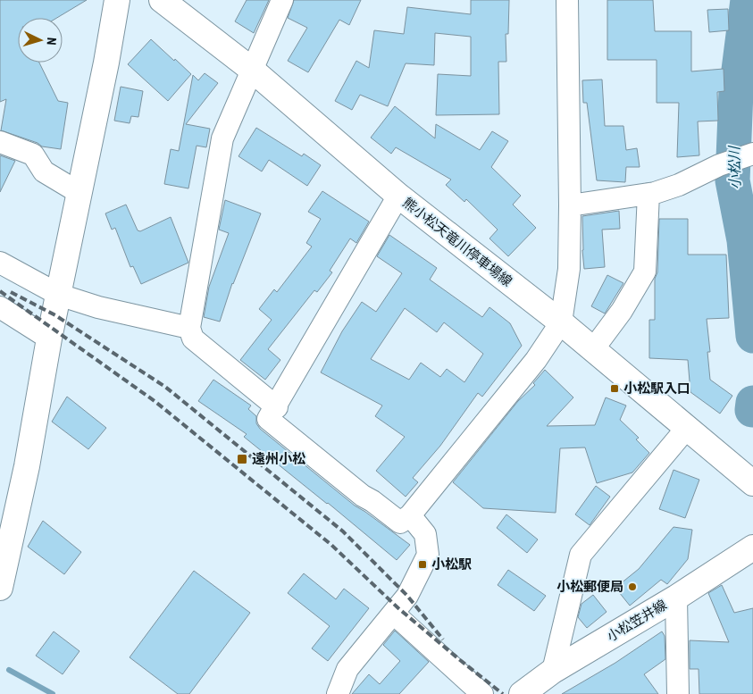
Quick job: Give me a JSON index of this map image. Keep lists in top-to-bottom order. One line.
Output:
{"streets":{"main road":["熊小松天竜川停車場線","小松笠井線"]},"water":["小松川"],"places":{"transit":["小松駅入口","遠州小松","小松駅"],"other":["小松郵便局"]},"north":"right"}
